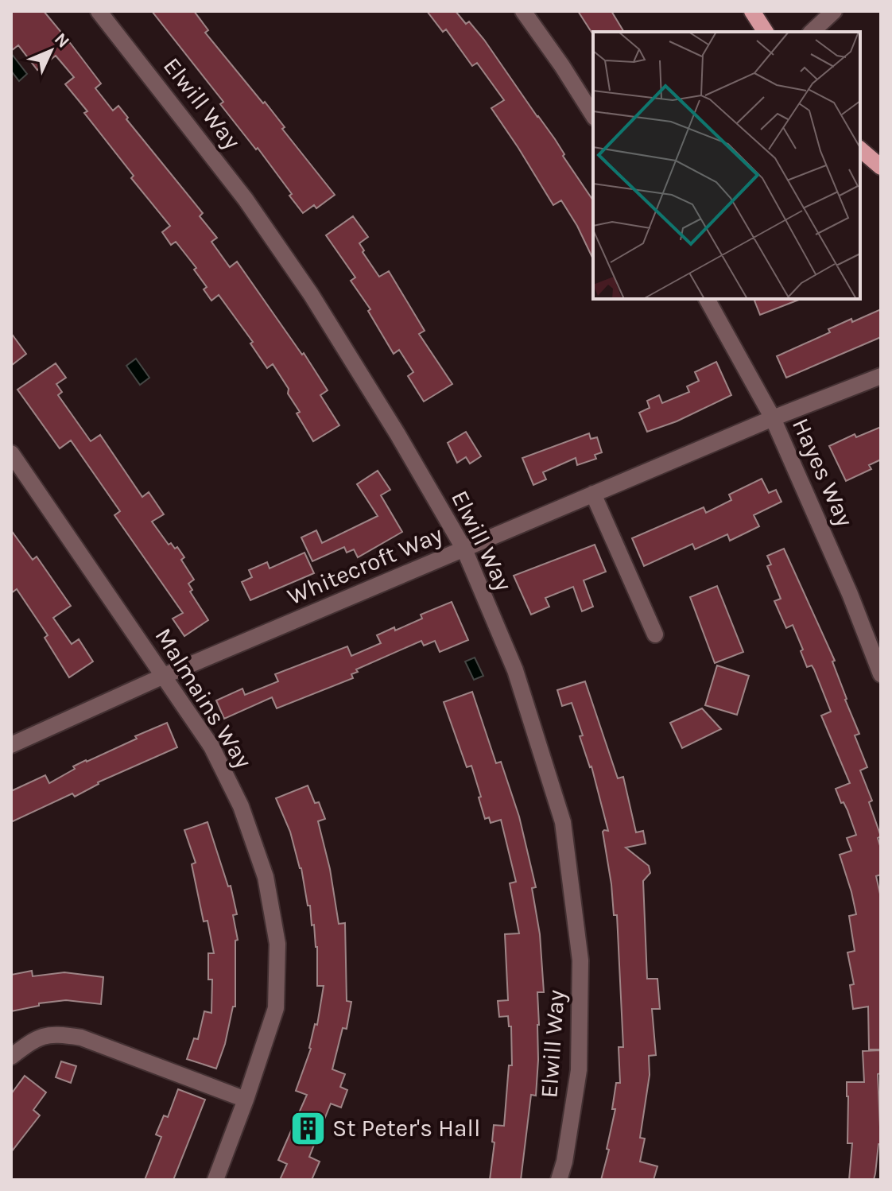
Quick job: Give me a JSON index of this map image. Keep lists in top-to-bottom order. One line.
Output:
{"streets":{"street":["Elwill Way","Hayes Way","Whitecroft Way","Malmains Way"]},"crossings":[["Elwill Way","Whitecroft Way"],["Hayes Way","Whitecroft Way"],["Whitecroft Way","Malmains Way"]],"places":{"building":["St Peter's Hall"]},"north":"top right"}
